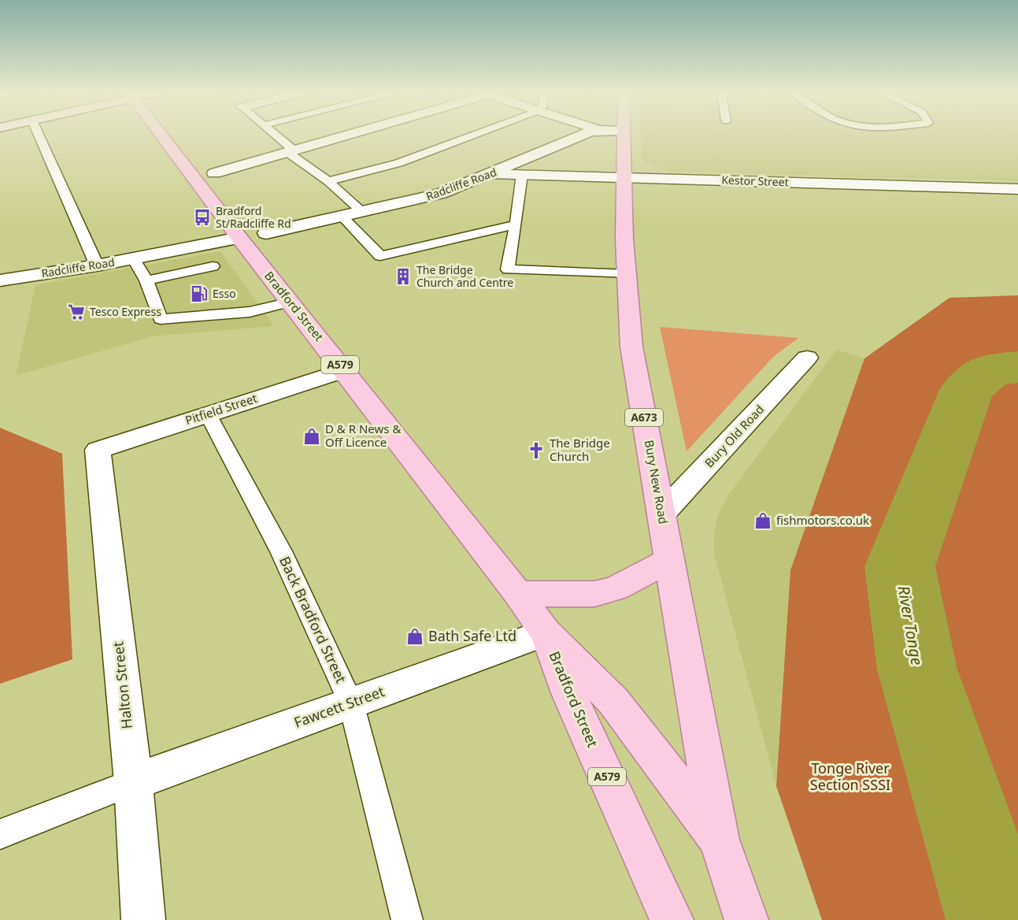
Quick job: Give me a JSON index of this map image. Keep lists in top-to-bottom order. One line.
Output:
{"streets":{"main road":["Bradford Street","A579","A673","Bury New Road"],"street":["Kestor Street","Radcliffe Road","Pitfield Street","Bury Old Road","Halton Street","Fawcett Street"],"lane":["Back Bradford Street"]},"crossings":[["Kestor Street","Radcliffe Road"],["Kestor Street","Bury New Road"],["Radcliffe Road","Bradford Street"],["Bradford Street","A579"],["Bradford Street","Pitfield Street"],["Bradford Street","Bury New Road"],["Bradford Street","Fawcett Street"],["A579","Bury New Road"],["Pitfield Street","Back Bradford Street"],["Pitfield Street","Halton Street"],["Bury Old Road","Bury New Road"],["Back Bradford Street","Fawcett Street"],["Halton Street","Fawcett Street"]],"water":["River Tonge"],"parks":["Tonge River Section SSSI"],"places":{"bus stop":["Bradford St/Radcliffe Rd"],"building":["The Bridge Church and Centre"],"fuel station":["Esso"],"supermarket":["Tesco Express"],"shop":["D & R News & Off Licence","fishmotors.co.uk","Bath Safe Ltd"],"church":["The Bridge Church"]}}
